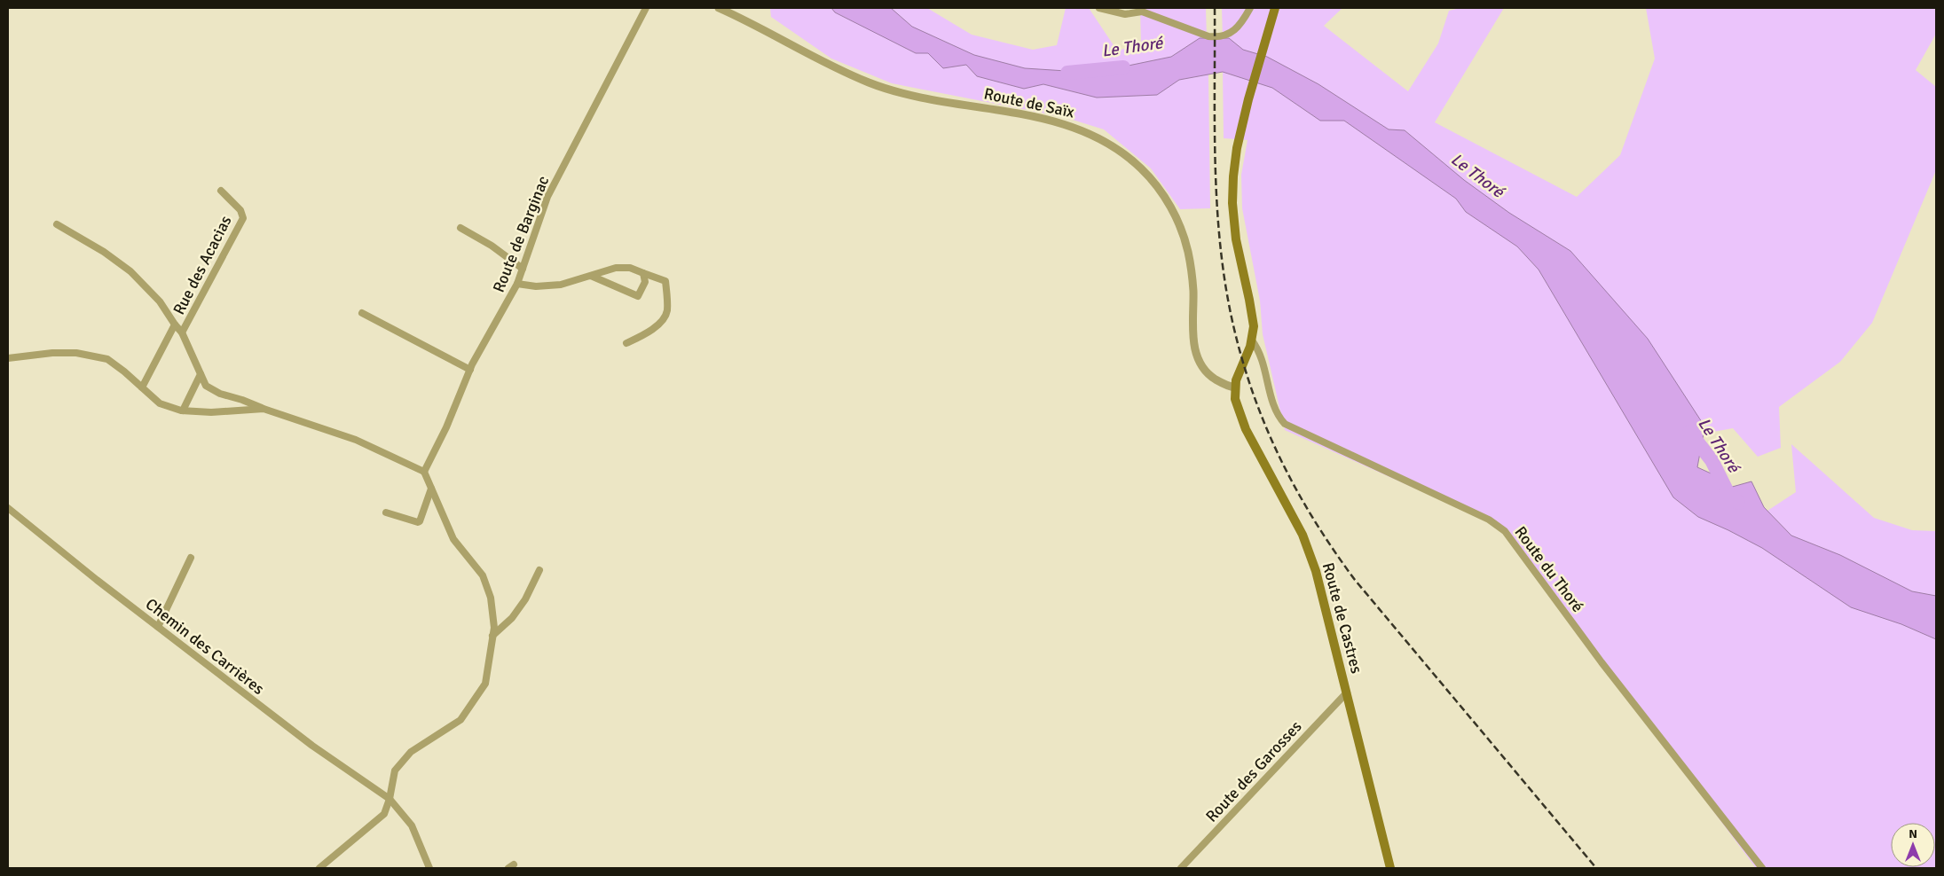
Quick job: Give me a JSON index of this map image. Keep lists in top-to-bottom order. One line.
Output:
{"streets":{"main road":["Route de Castres"],"street":["Route de Saïx","Route de Barginac","Rue des Acacias","Route du Thoré","Chemin des Carrières","Route des Garosses"]},"crossings":[["Route de Saïx","Route de Castres"],["Route de Castres","Route des Garosses"]],"water":["Le Thoré"],"north":"top"}
